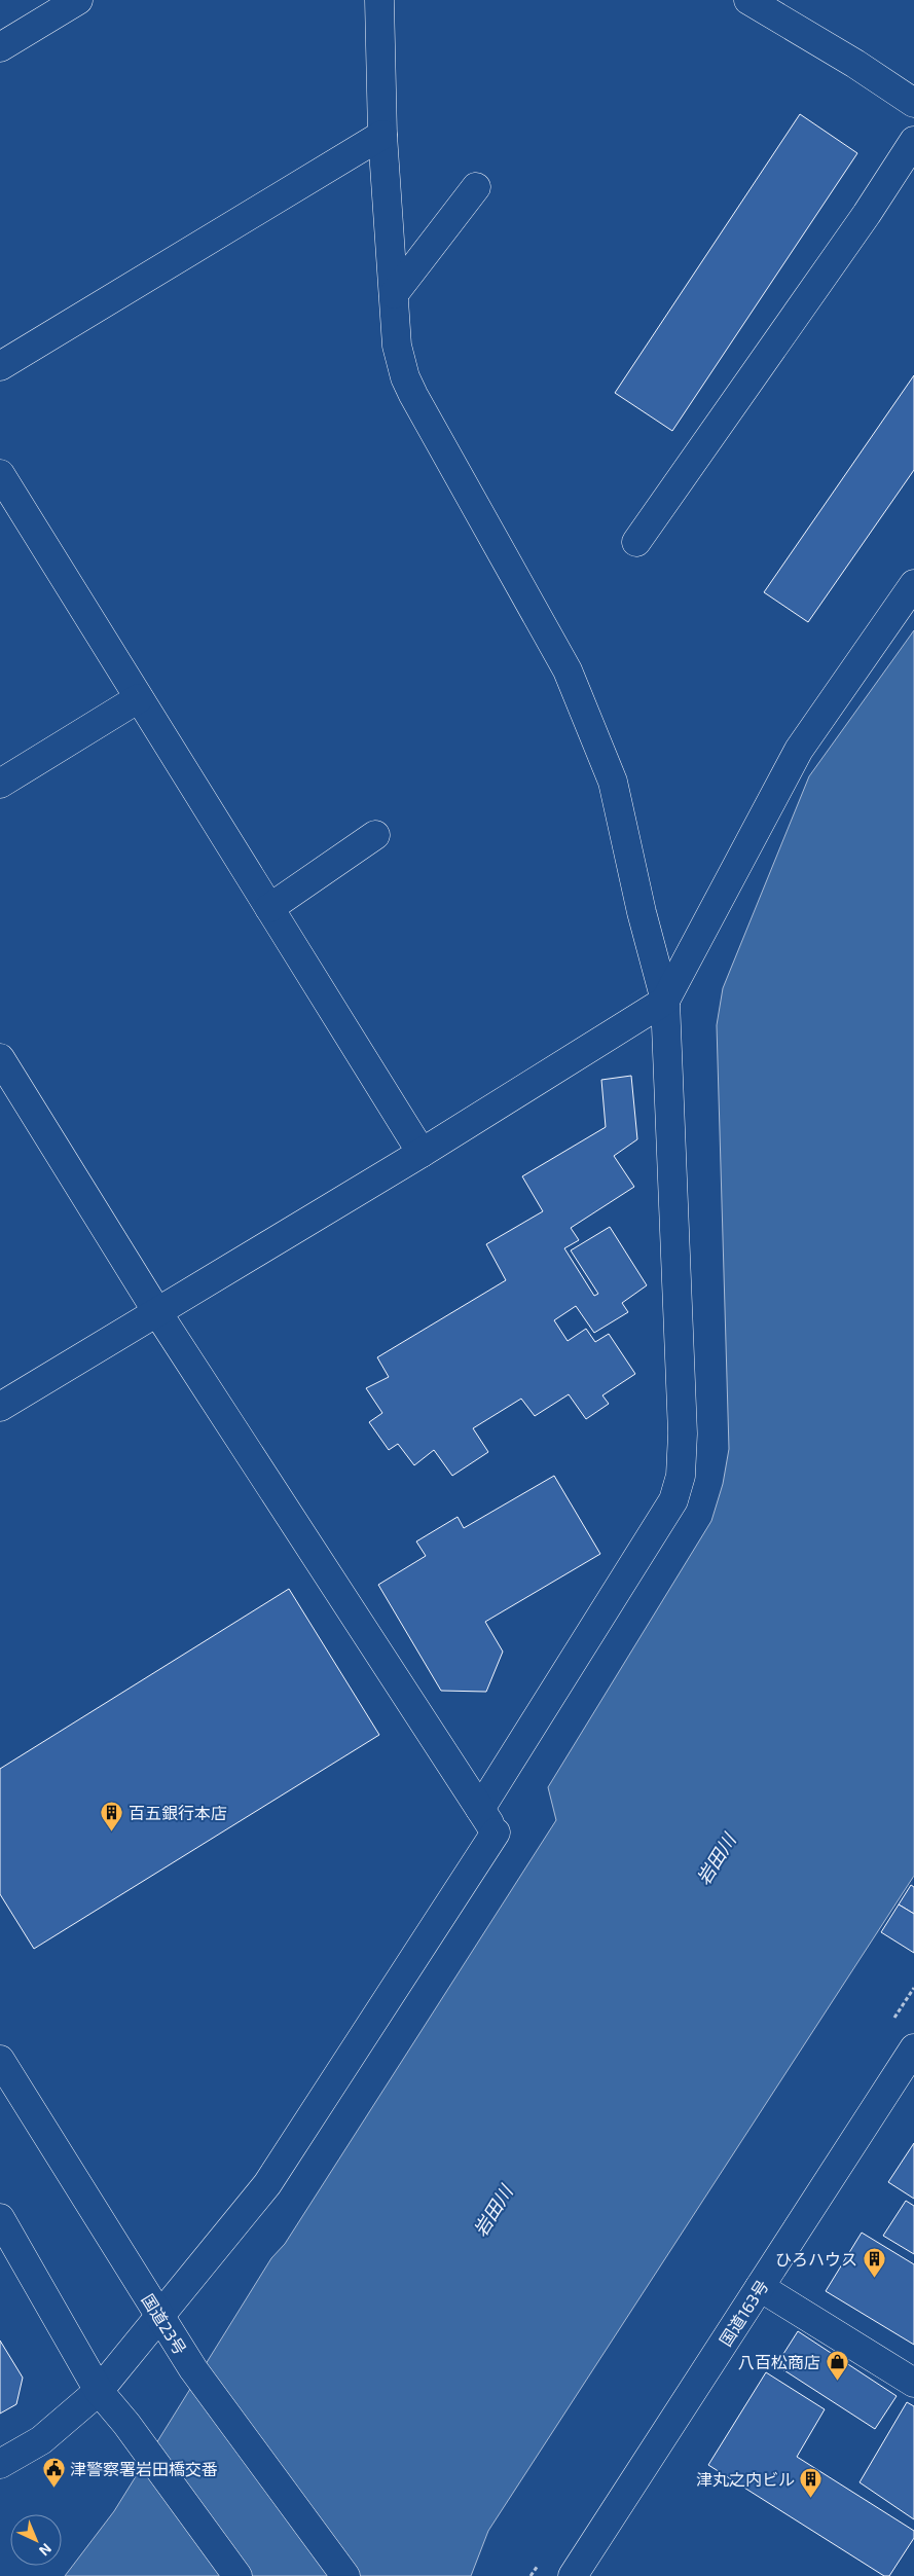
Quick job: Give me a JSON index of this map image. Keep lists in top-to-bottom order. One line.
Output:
{"streets":{"main road":["国道163号","国道23号"]},"water":["岩田川"],"places":{"building":["百五銀行本店","ひろハウス","津丸之内ビル"],"shop":["八百松商店"],"public building":["津警察署岩田橋交番"]},"north":"bottom right"}
